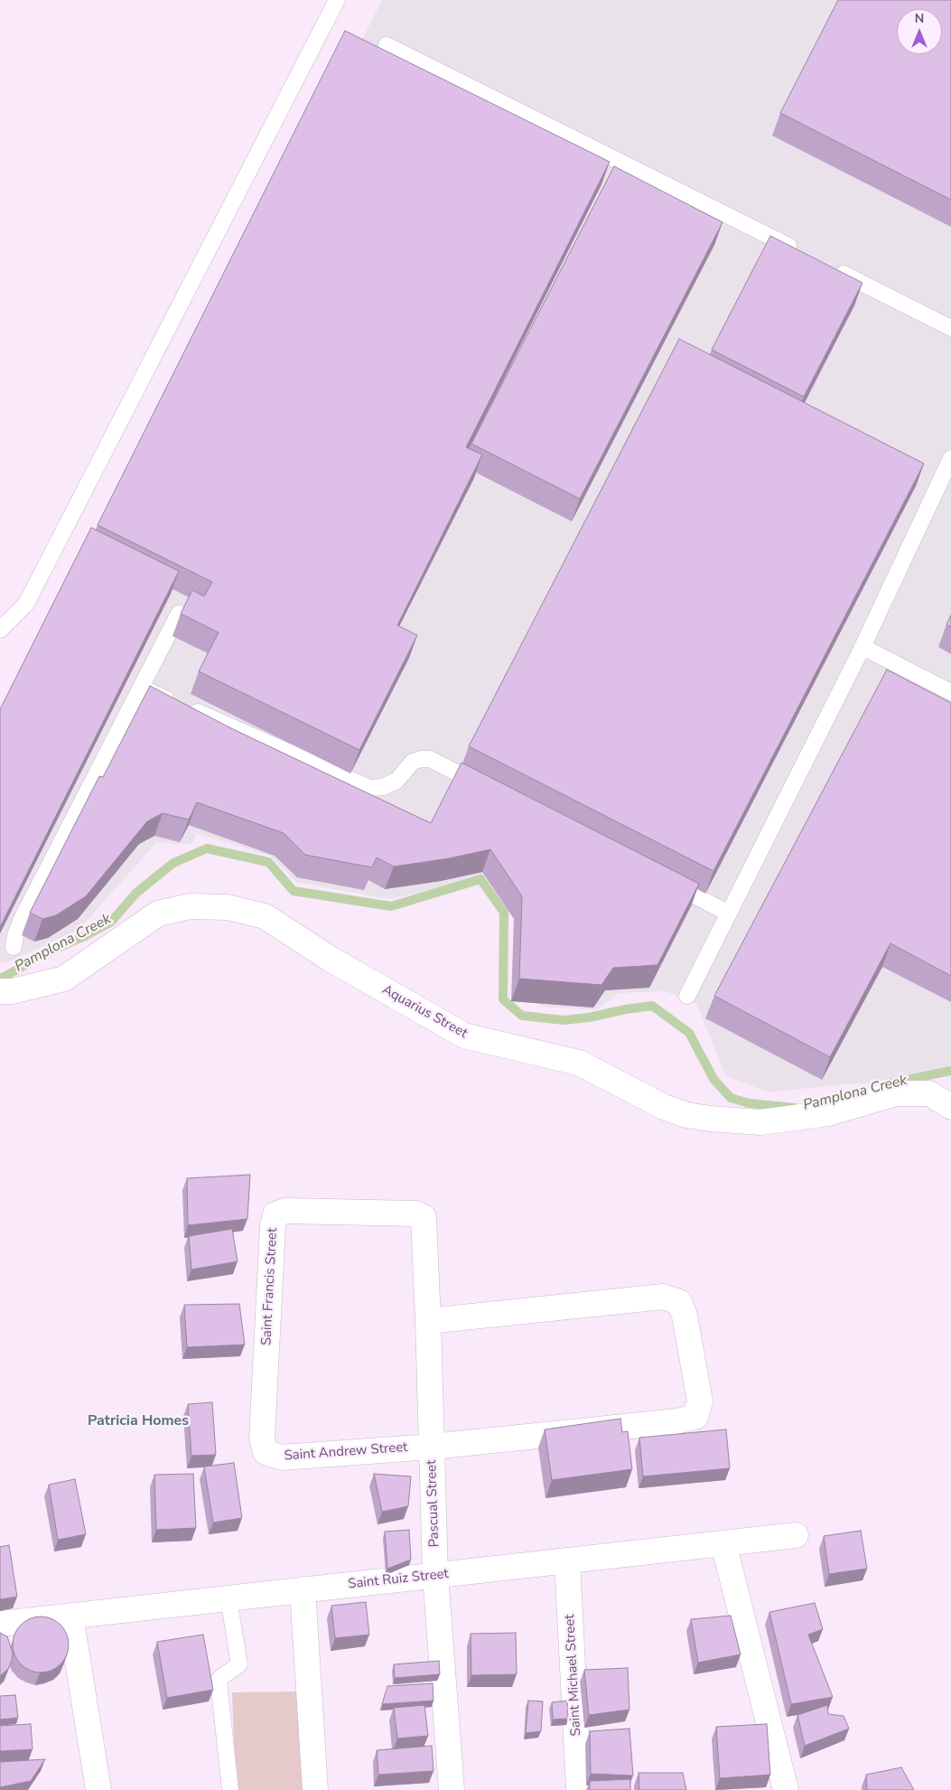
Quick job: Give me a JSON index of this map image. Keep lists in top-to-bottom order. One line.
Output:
{"streets":{"street":["Aquarius Street","Saint Francis Street","Saint Andrew Street","Pascual Street","Saint Ruiz Street","Saint Michael Street"]},"crossings":[["Saint Francis Street","Saint Andrew Street"],["Saint Francis Street","Pascual Street"],["Saint Andrew Street","Pascual Street"],["Pascual Street","Saint Ruiz Street"],["Saint Ruiz Street","Saint Michael Street"]],"districts":["Patricia Homes"],"water":["Pamplona Creek"],"north":"top"}
